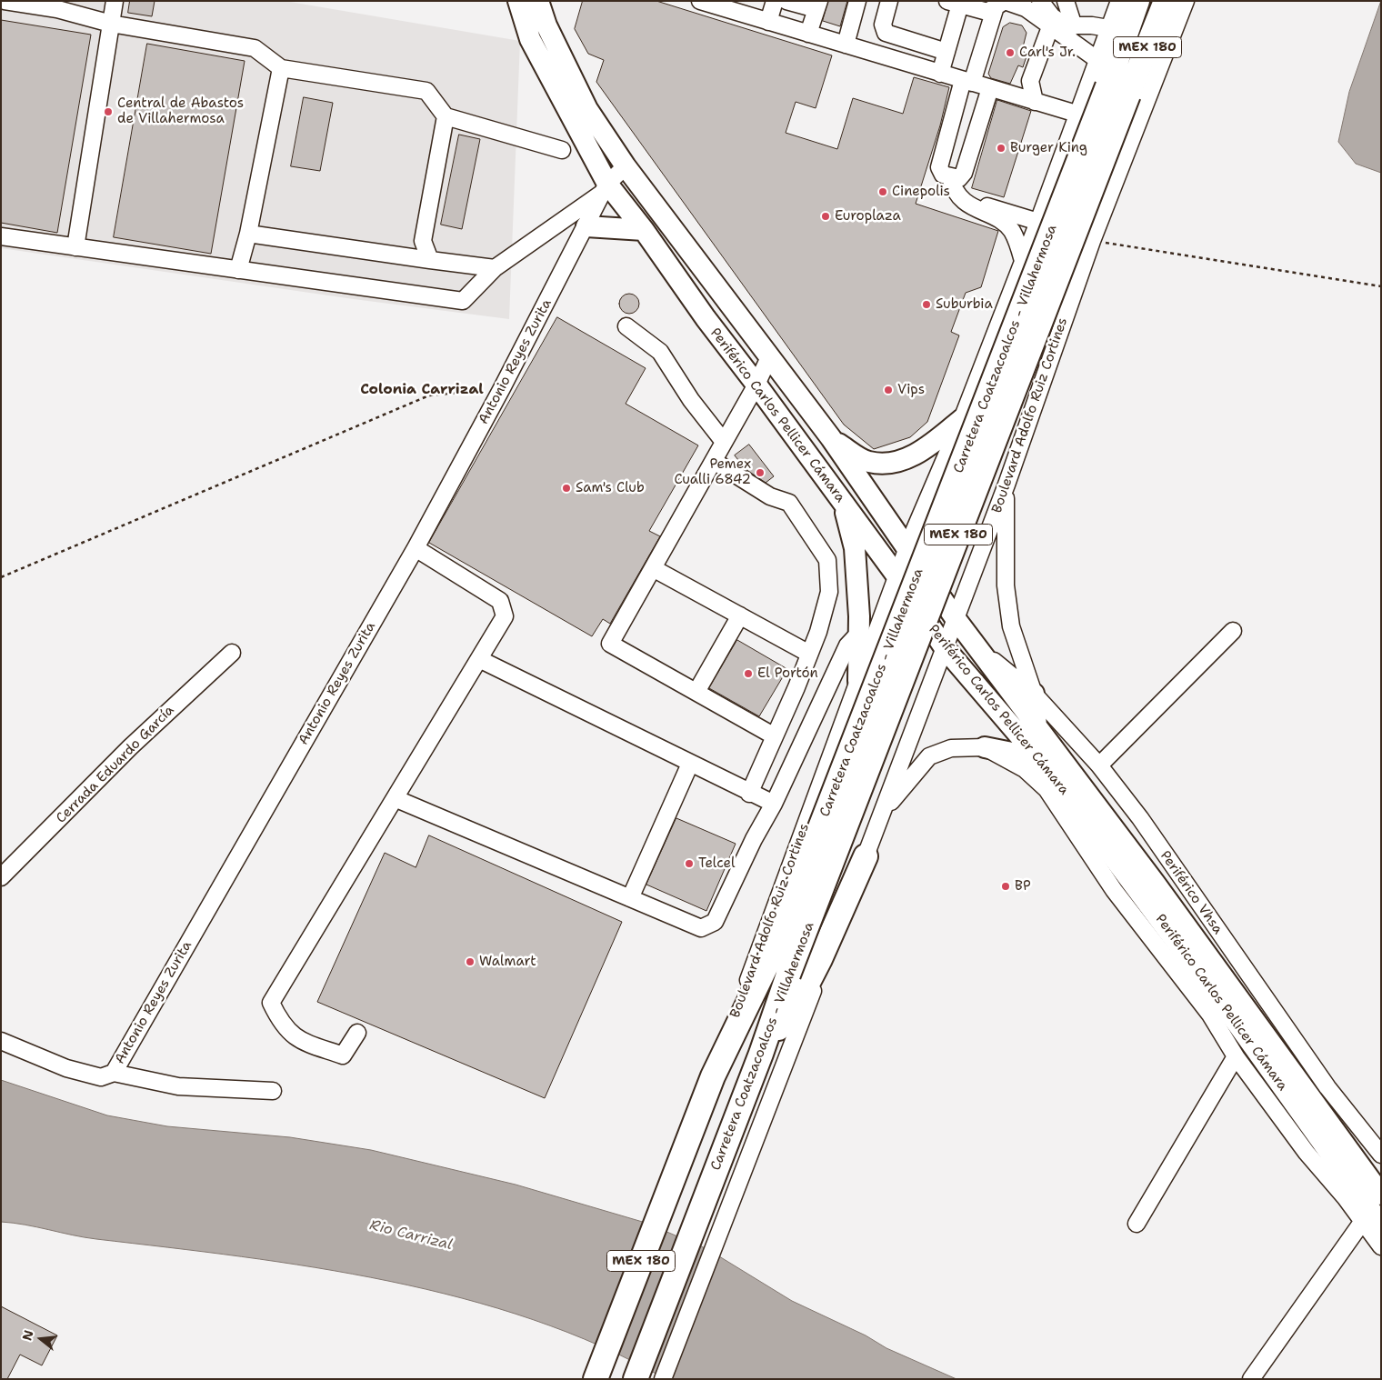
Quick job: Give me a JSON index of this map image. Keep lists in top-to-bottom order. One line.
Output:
{"streets":{"highway":["MEX 180","Carretera Coatzacoalcos - Villahermosa"],"main road":["Periférico Carlos Pellicer Cámara"],"street":["Antonio Reyes Zurita","Boulevard Adolfo Ruiz Cortines","Cerrada Eduardo García","Periférico Vhsa"]},"crossings":[["Carretera Coatzacoalcos - Villahermosa","Boulevard Adolfo Ruiz Cortines"],["Antonio Reyes Zurita","Periférico Carlos Pellicer Cámara"],["Periférico Carlos Pellicer Cámara","Boulevard Adolfo Ruiz Cortines"],["Periférico Carlos Pellicer Cámara","Periférico Vhsa"]],"districts":["Colonia Carrizal"],"water":["Rio Carrizal"],"places":["Carl's Jr.","Central de Abastos de Villahermosa","Burger King","Cinepolis","Europlaza","Suburbia","Vips","Pemex Cualli 6842","Sam's Club","El Portón","Telcel","BP","Walmart"],"north":"left"}
